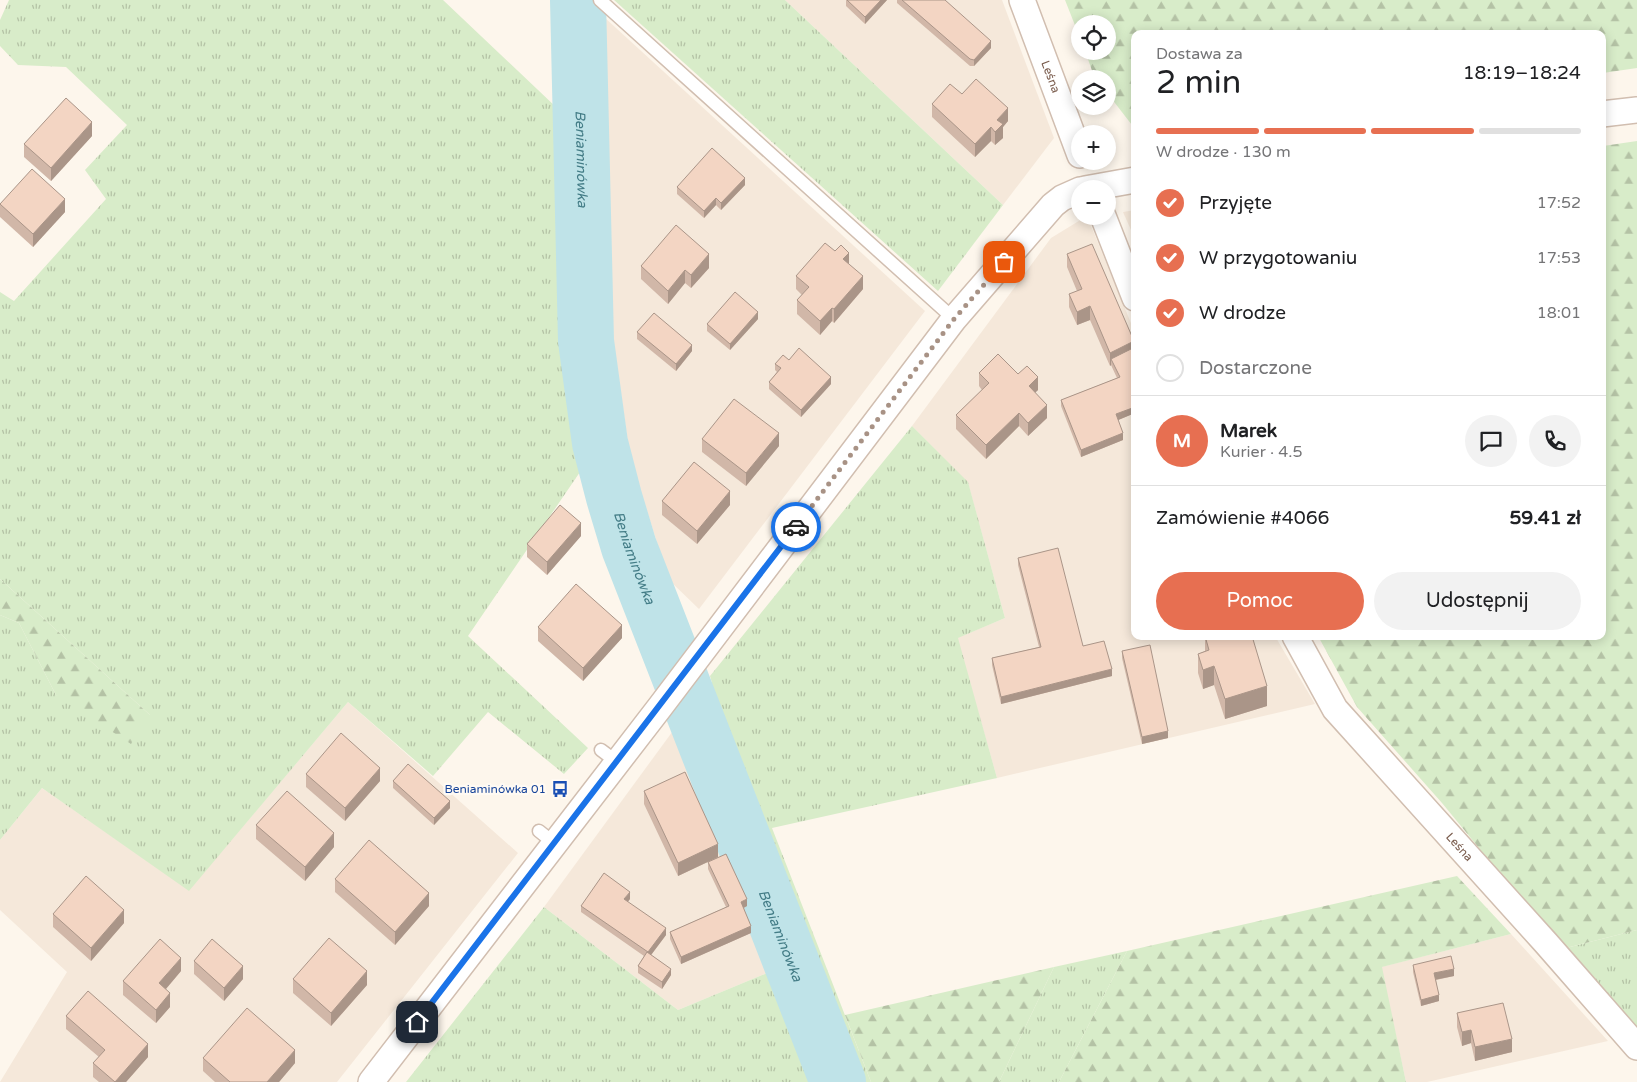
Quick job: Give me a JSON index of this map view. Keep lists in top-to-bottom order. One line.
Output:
{"streets":{"street":["Leśna"]},"water":["Beniaminówka"],"places":{"bus stop":["Beniaminówka 01"]},"page":{"map_buttons":["+","−"],"heading":["2 min","Dostawa za","18:19–18:24"],"panel":["Marek","Kurier · 4.5","Zamówienie #4066","59.41 zł"],"bar":"W drodze · 130 m","list":[["Przyjęte","17:52"],["W przygotowaniu","17:53"],["W drodze","18:01"],"Dostarczone"],"round":"M","buttons":["Pomoc","Udostępnij"]}}
